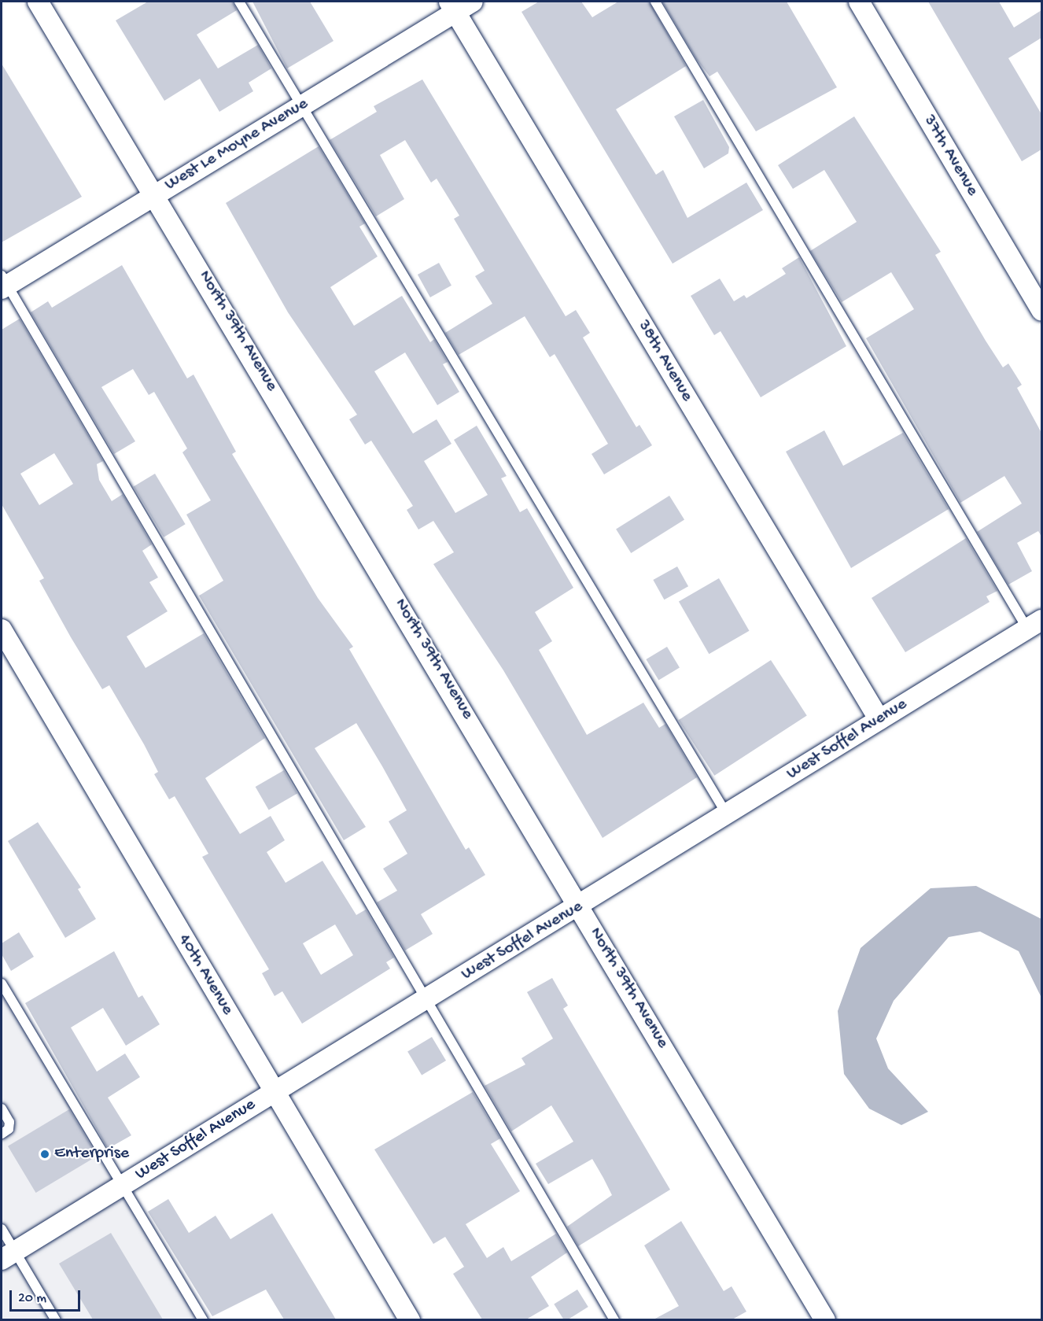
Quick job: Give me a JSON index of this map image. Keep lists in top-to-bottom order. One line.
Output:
{"streets":{"street":["West Le Moyne Avenue","37th Avenue","North 39th Avenue","38th Avenue","West Soffel Avenue","40th Avenue"]},"crossings":[["West Le Moyne Avenue","North 39th Avenue"],["West Le Moyne Avenue","38th Avenue"],["North 39th Avenue","West Soffel Avenue"],["38th Avenue","West Soffel Avenue"],["West Soffel Avenue","40th Avenue"]],"places":["Enterprise"],"scale_bar":"20 m"}
